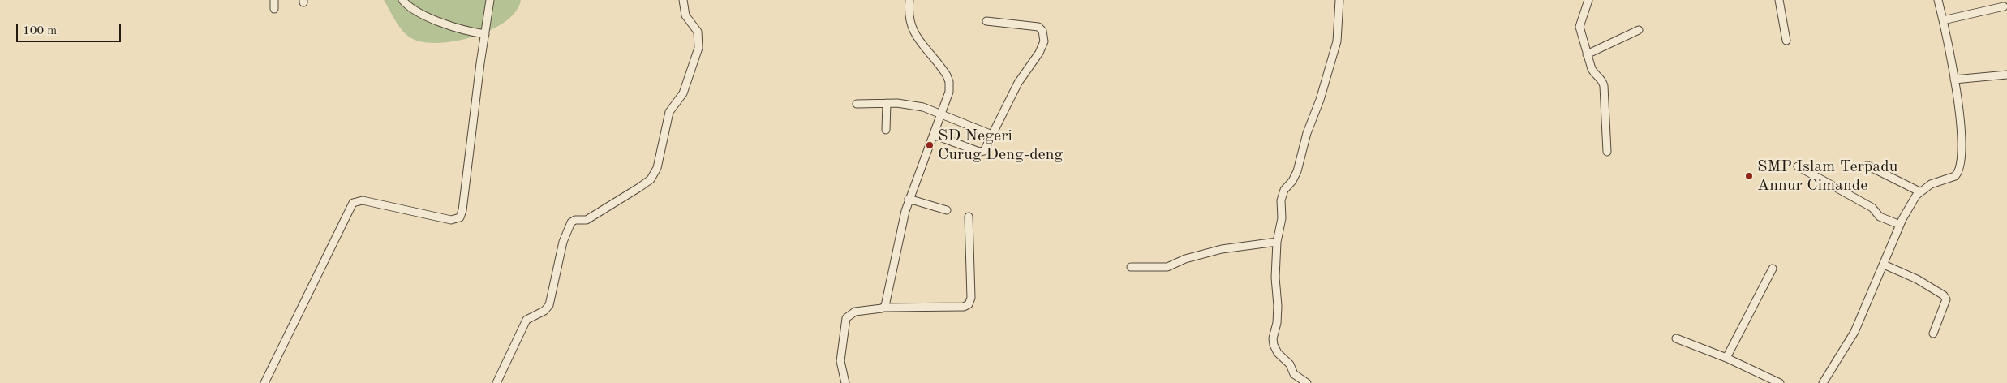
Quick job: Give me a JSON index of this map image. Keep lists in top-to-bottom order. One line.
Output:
{"places":["SD Negeri Curug Deng-deng","SMP Islam Terpadu Annur Cimande"],"scale_bar":"100 m"}
